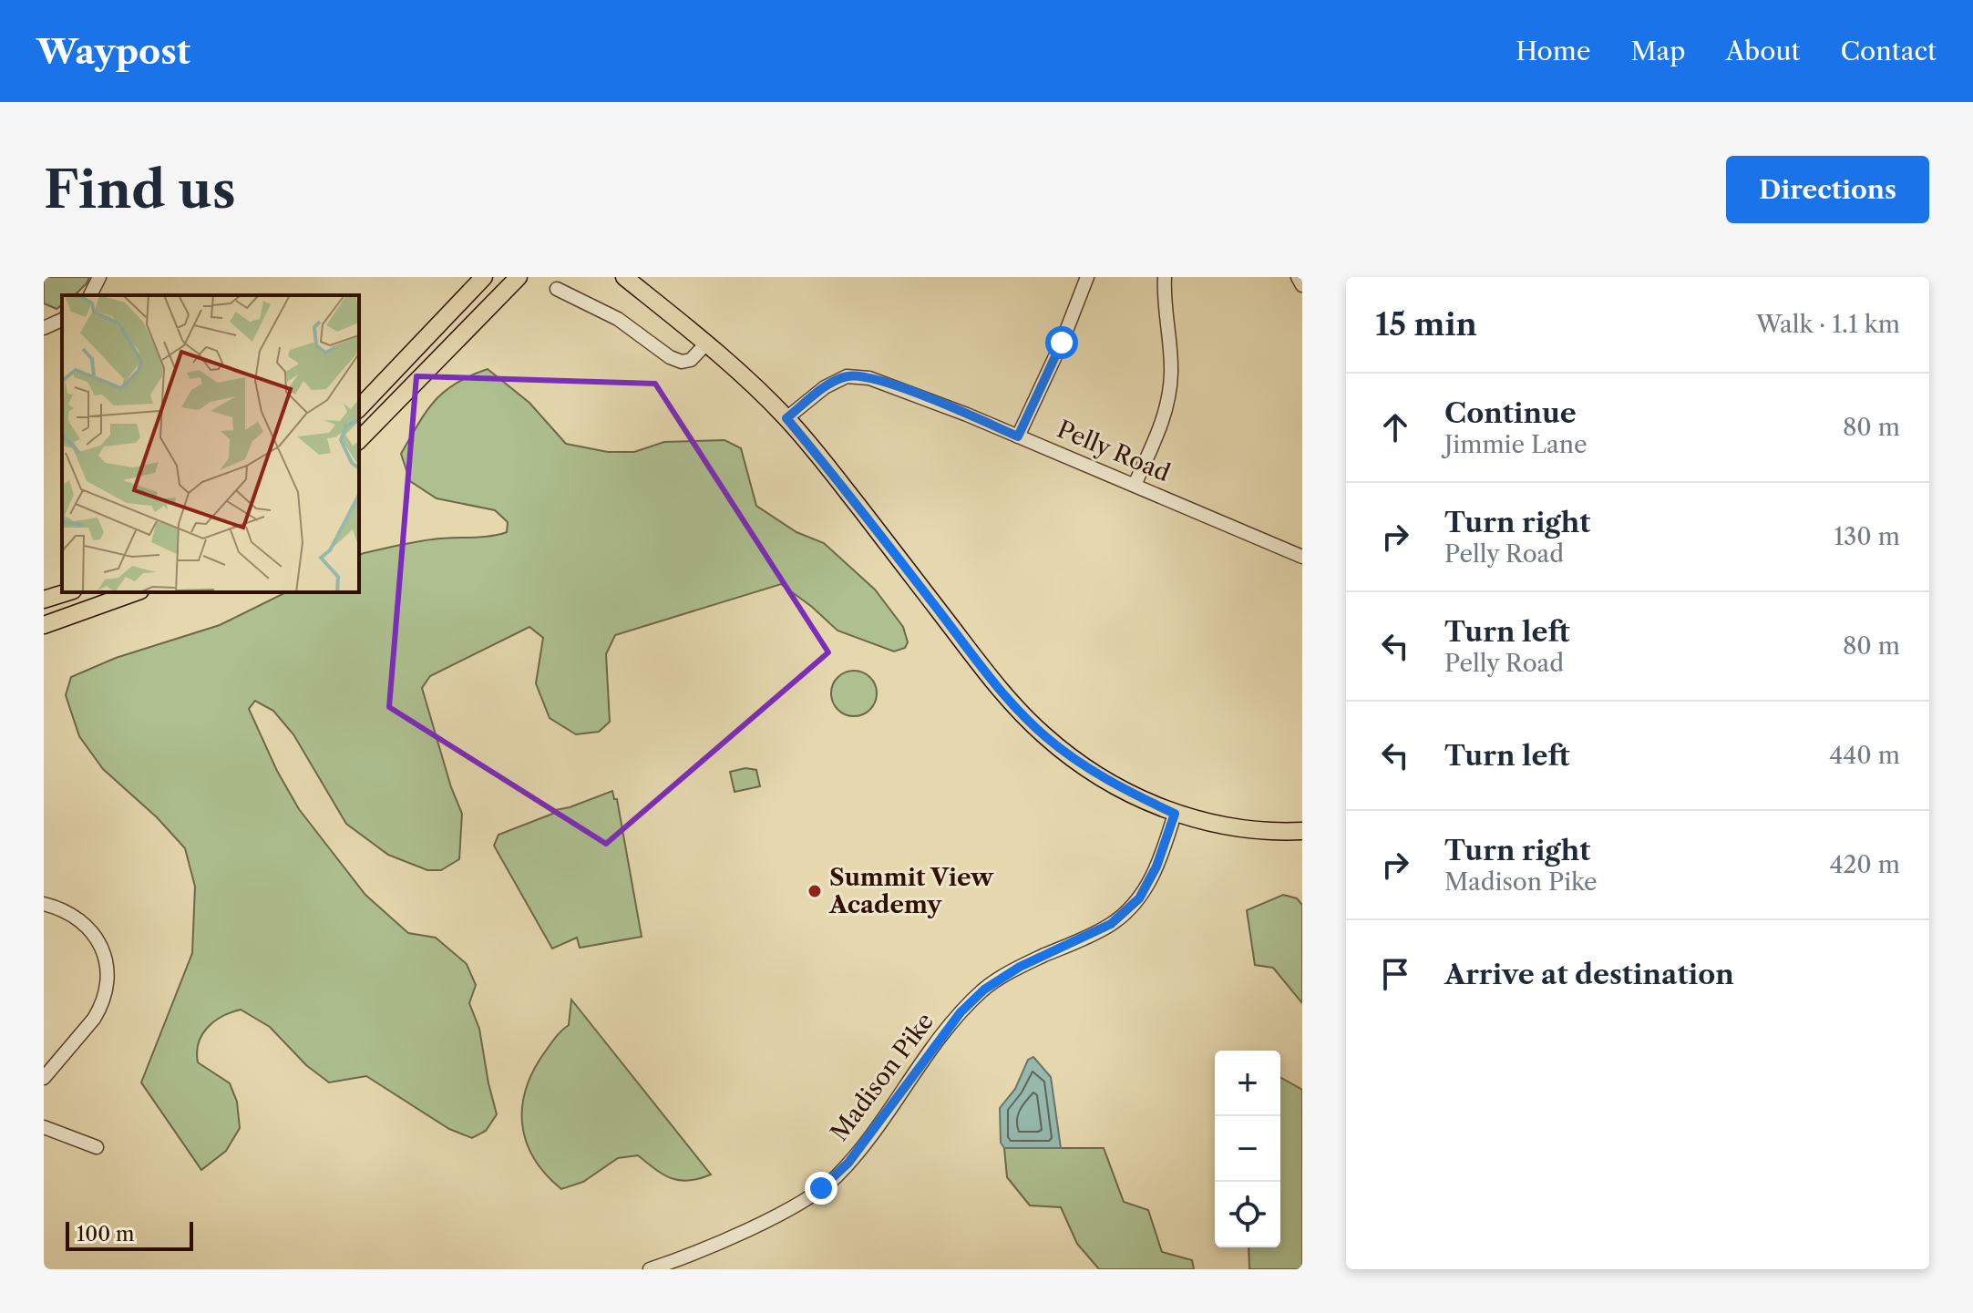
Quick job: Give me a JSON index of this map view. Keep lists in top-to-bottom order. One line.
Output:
{"streets":{"street":["Pelly Road","Madison Pike"]},"places":["Summit View Academy"],"scale_bar":"100 m","page":{"header":"Waypost","nav":["Home","Map","About","Contact"],"buttons":"Directions","title":"Find us","heading":["15 min","Walk · 1.1 km"],"list":[["Continue","Jimmie Lane","80 m"],["Turn right","Pelly Road","130 m"],["Turn left","Pelly Road","80 m"],["Turn left","440 m"],["Turn right","Madison Pike","420 m"],"Arrive at destination"],"map_buttons":["+","−"],"scale":"100 m"}}
